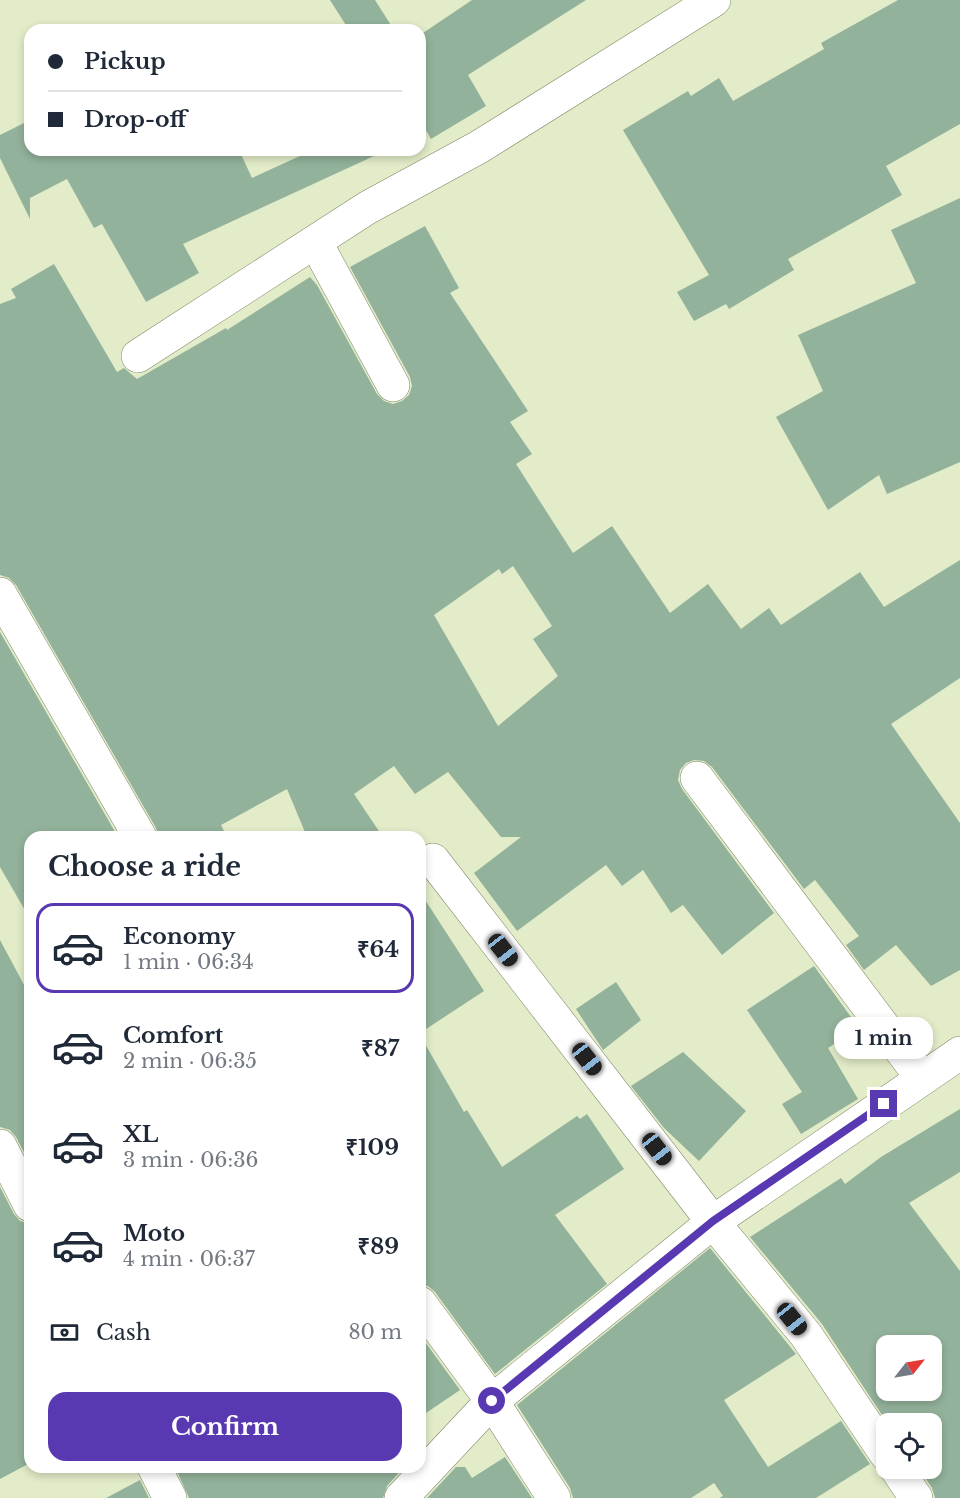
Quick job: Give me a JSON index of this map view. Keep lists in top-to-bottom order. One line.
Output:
{"north":"top right","page":{"banner":["Pickup","Drop-off"],"heading":"Choose a ride","list":[{"name":"Economy","note":"1 min · 06:34","value":"₹64"},{"name":"Comfort","note":"2 min · 06:35","value":"₹87"},{"name":"XL","note":"3 min · 06:36","value":"₹109"},{"name":"Moto","note":"4 min · 06:37","value":"₹89"}],"bubble":"1 min","pay":["Cash","80 m"],"buttons":"Confirm"}}
